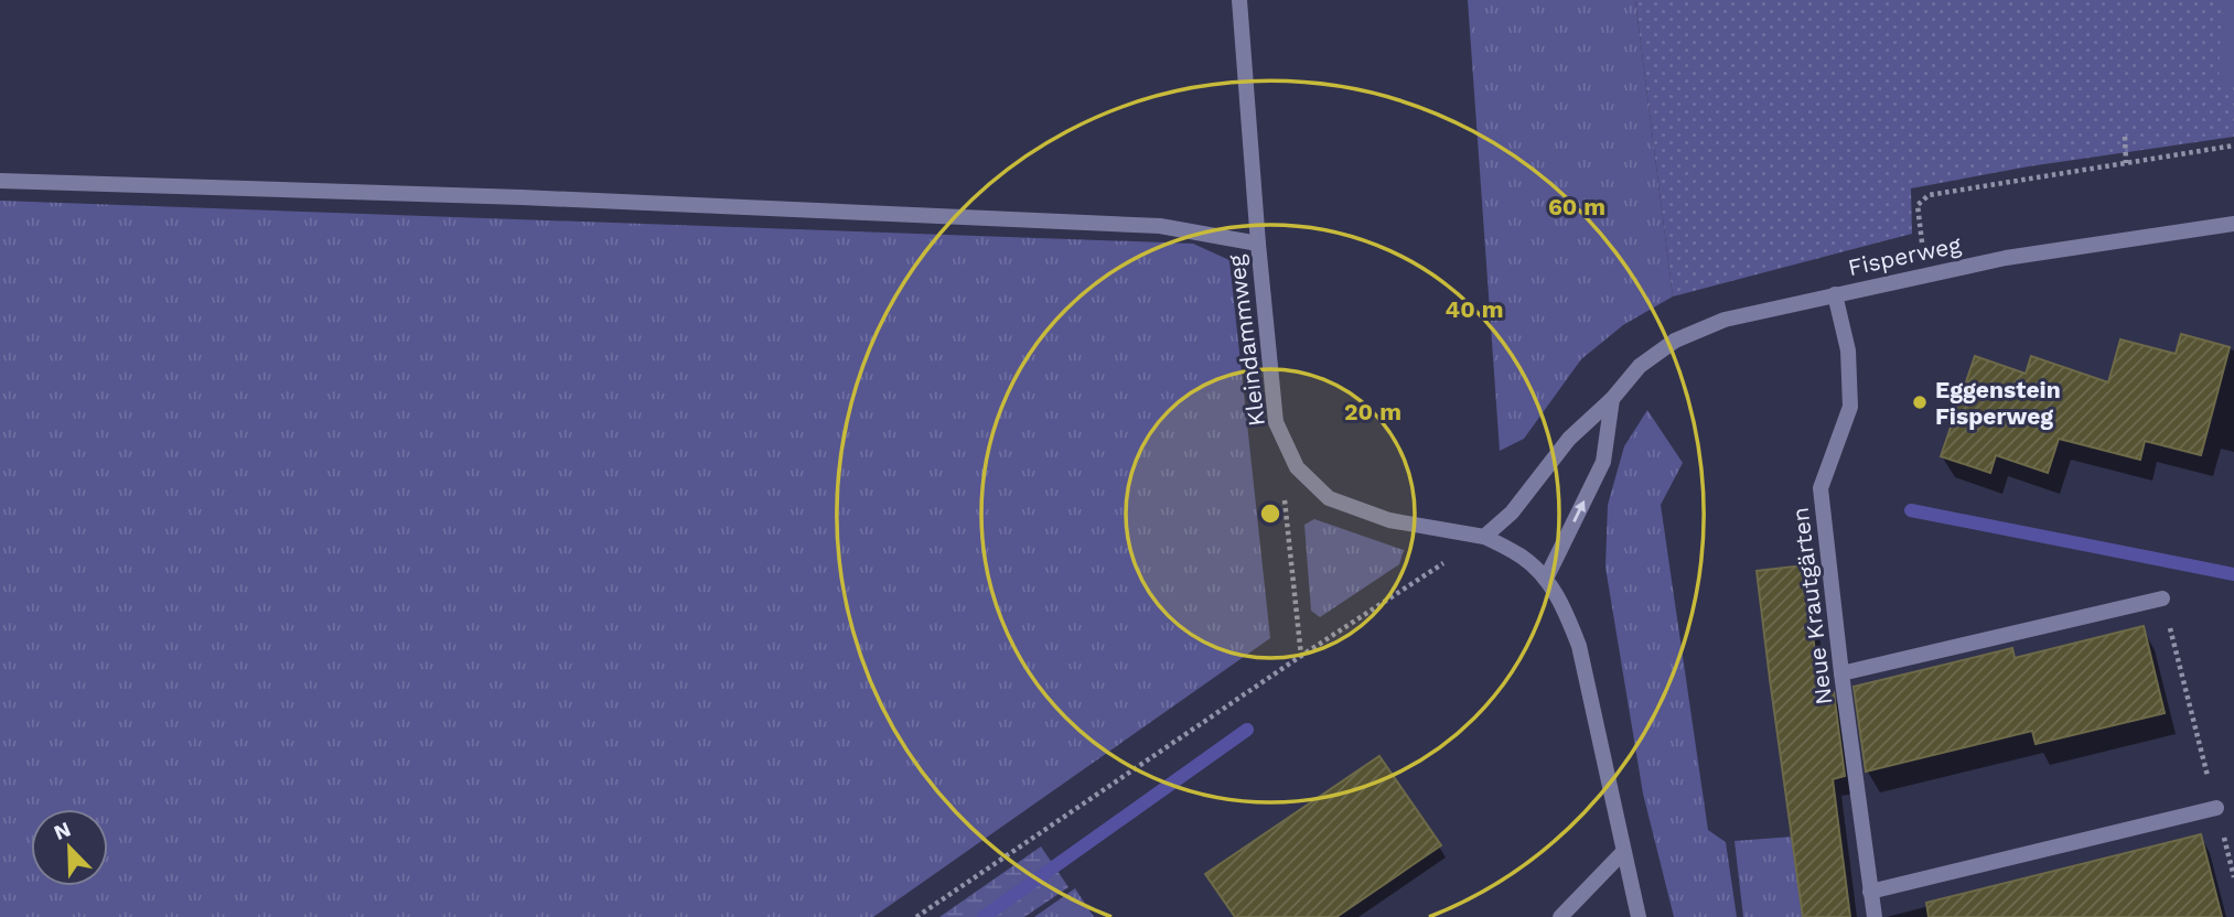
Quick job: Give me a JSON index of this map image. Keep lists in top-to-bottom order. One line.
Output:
{"streets":{"street":["Fisperweg","Kleindammweg","Neue Krautgärten"]},"crossings":[["Fisperweg","Kleindammweg"],["Fisperweg","Neue Krautgärten"]],"places":["Eggenstein Fisperweg"],"north":"top left","rings":["60 m","40 m","20 m"]}
